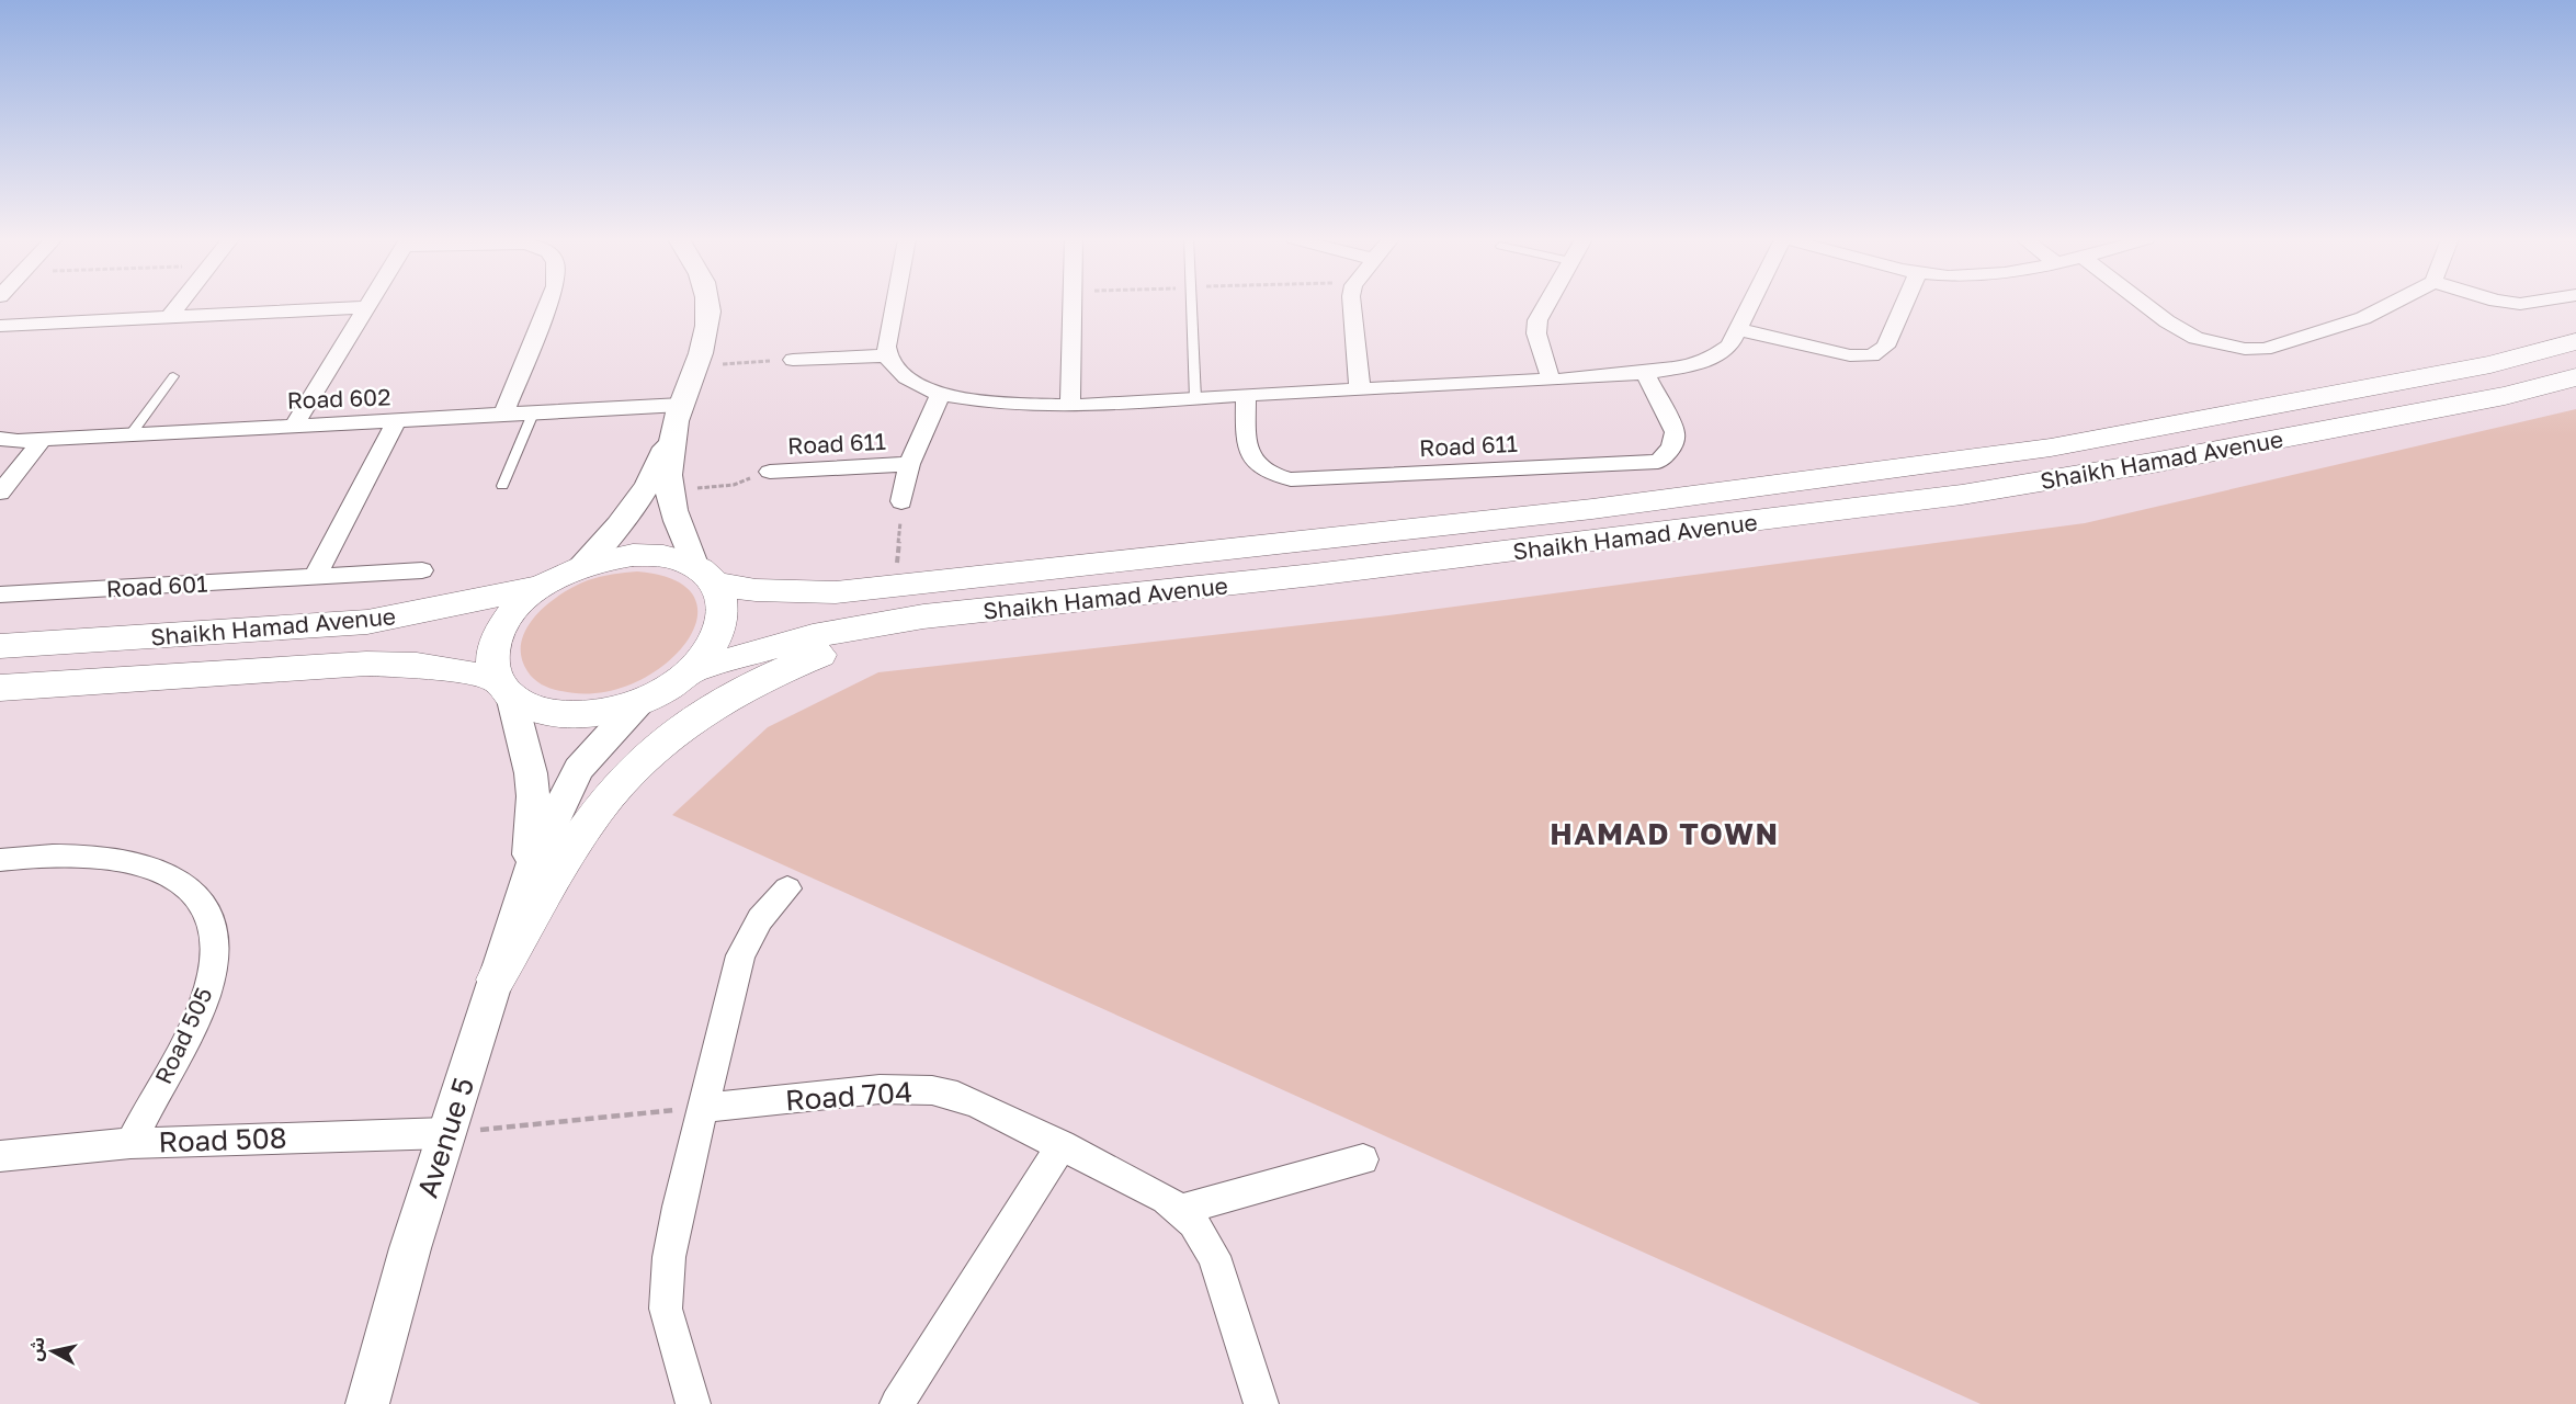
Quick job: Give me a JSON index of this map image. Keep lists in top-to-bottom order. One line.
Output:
{"streets":{"main road":["Shaikh Hamad Avenue"],"street":["Road 602","Road 611","Road 601","Road 505","Road 704","Avenue 5","Road 508"]},"crossings":[["Shaikh Hamad Avenue","Avenue 5"],["Road 505","Road 508"],["Avenue 5","Road 508"]],"districts":["HAMAD TOWN"],"north":"left"}
